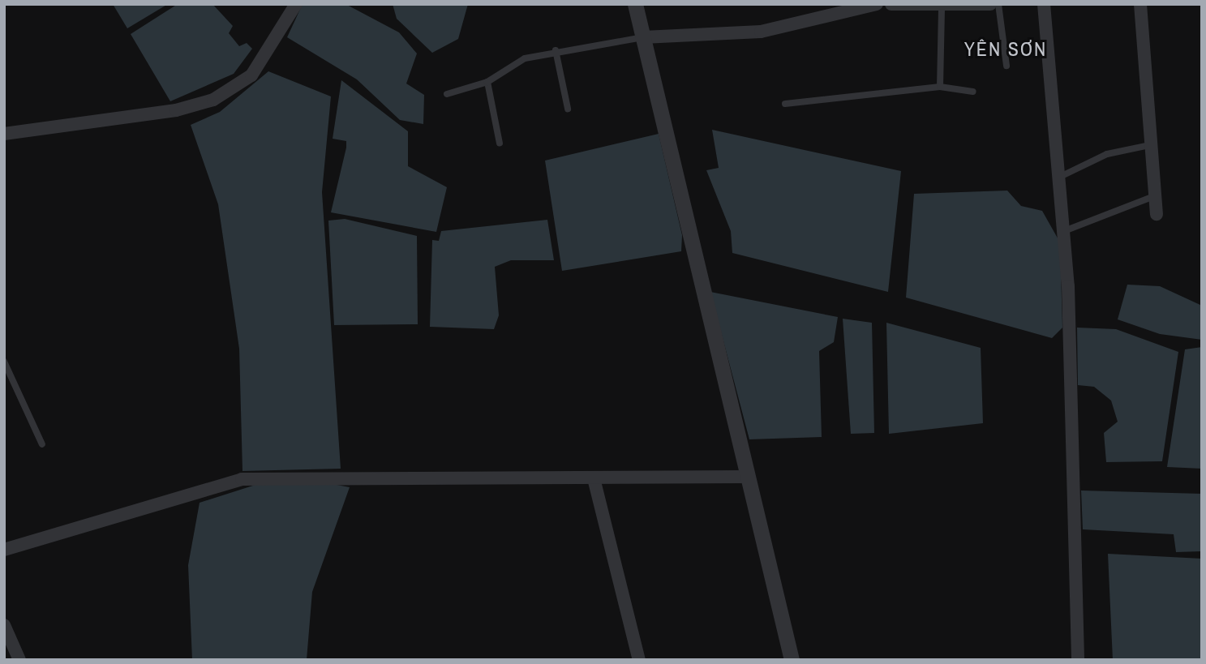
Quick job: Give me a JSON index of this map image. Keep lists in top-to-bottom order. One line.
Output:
{"districts":["YÊN SƠN"]}
